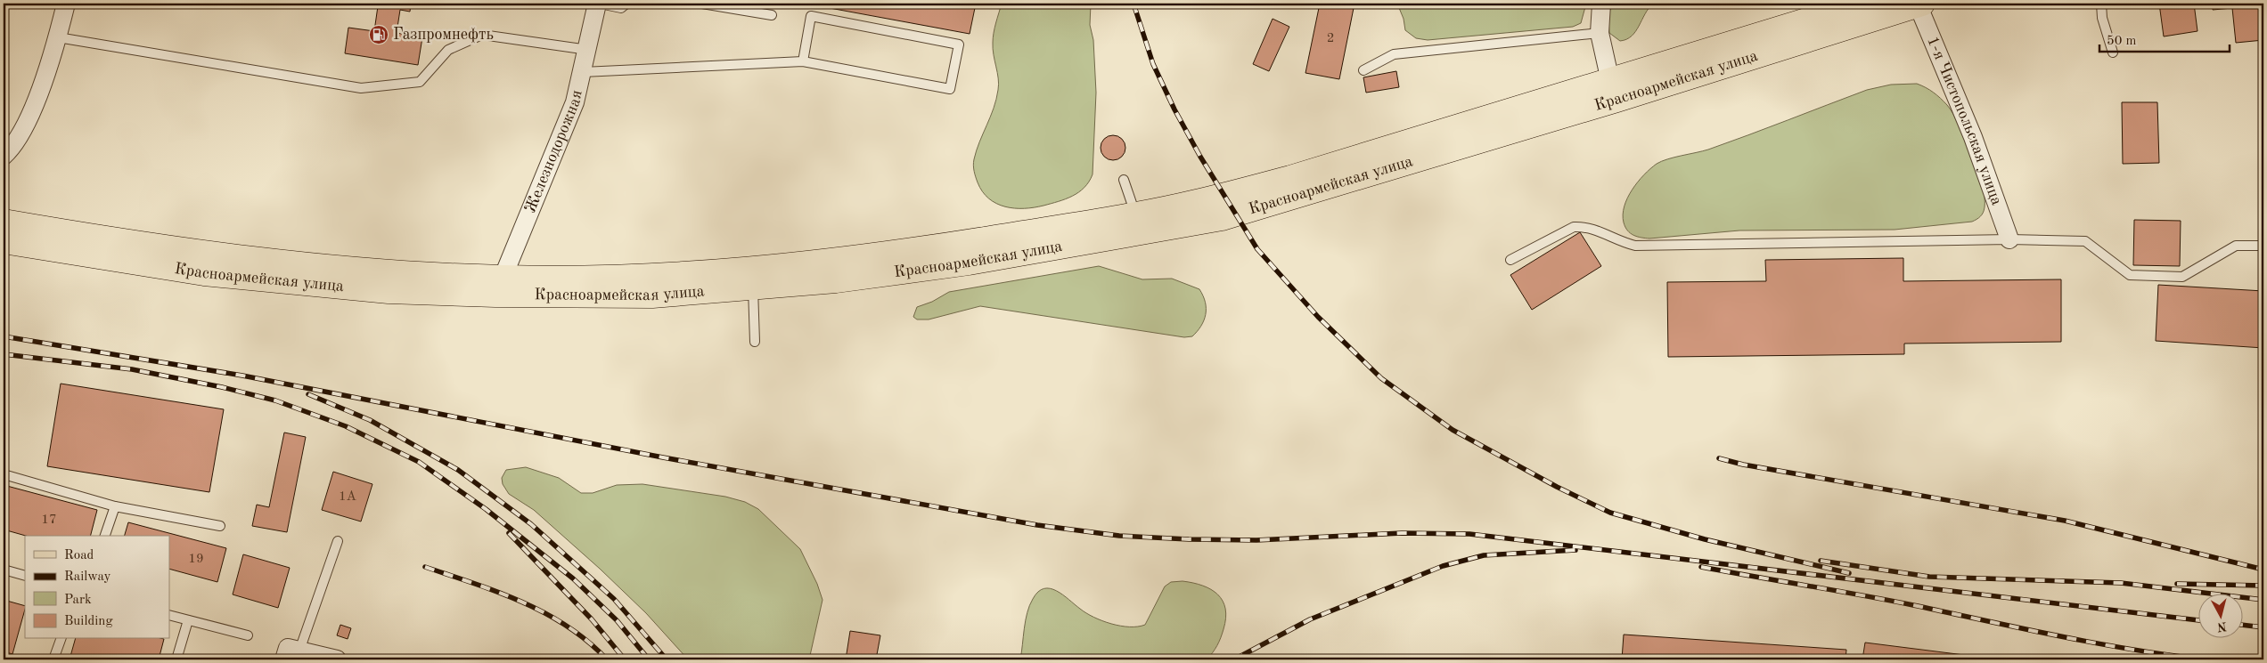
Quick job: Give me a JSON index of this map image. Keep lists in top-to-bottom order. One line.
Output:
{"streets":{"main road":["Красноармейская улица"],"street":["1-я Чистопольская улица","Железнодорожная"]},"crossings":[["Красноармейская улица","1-я Чистопольская улица"],["Красноармейская улица","Железнодорожная"]],"places":{"fuel station":["Газпромнефть"]},"house_numbers":["2","1А","17","19"],"legend":["Road","Railway","Park","Building"],"scale_bar":"50 m","north":"bottom"}
